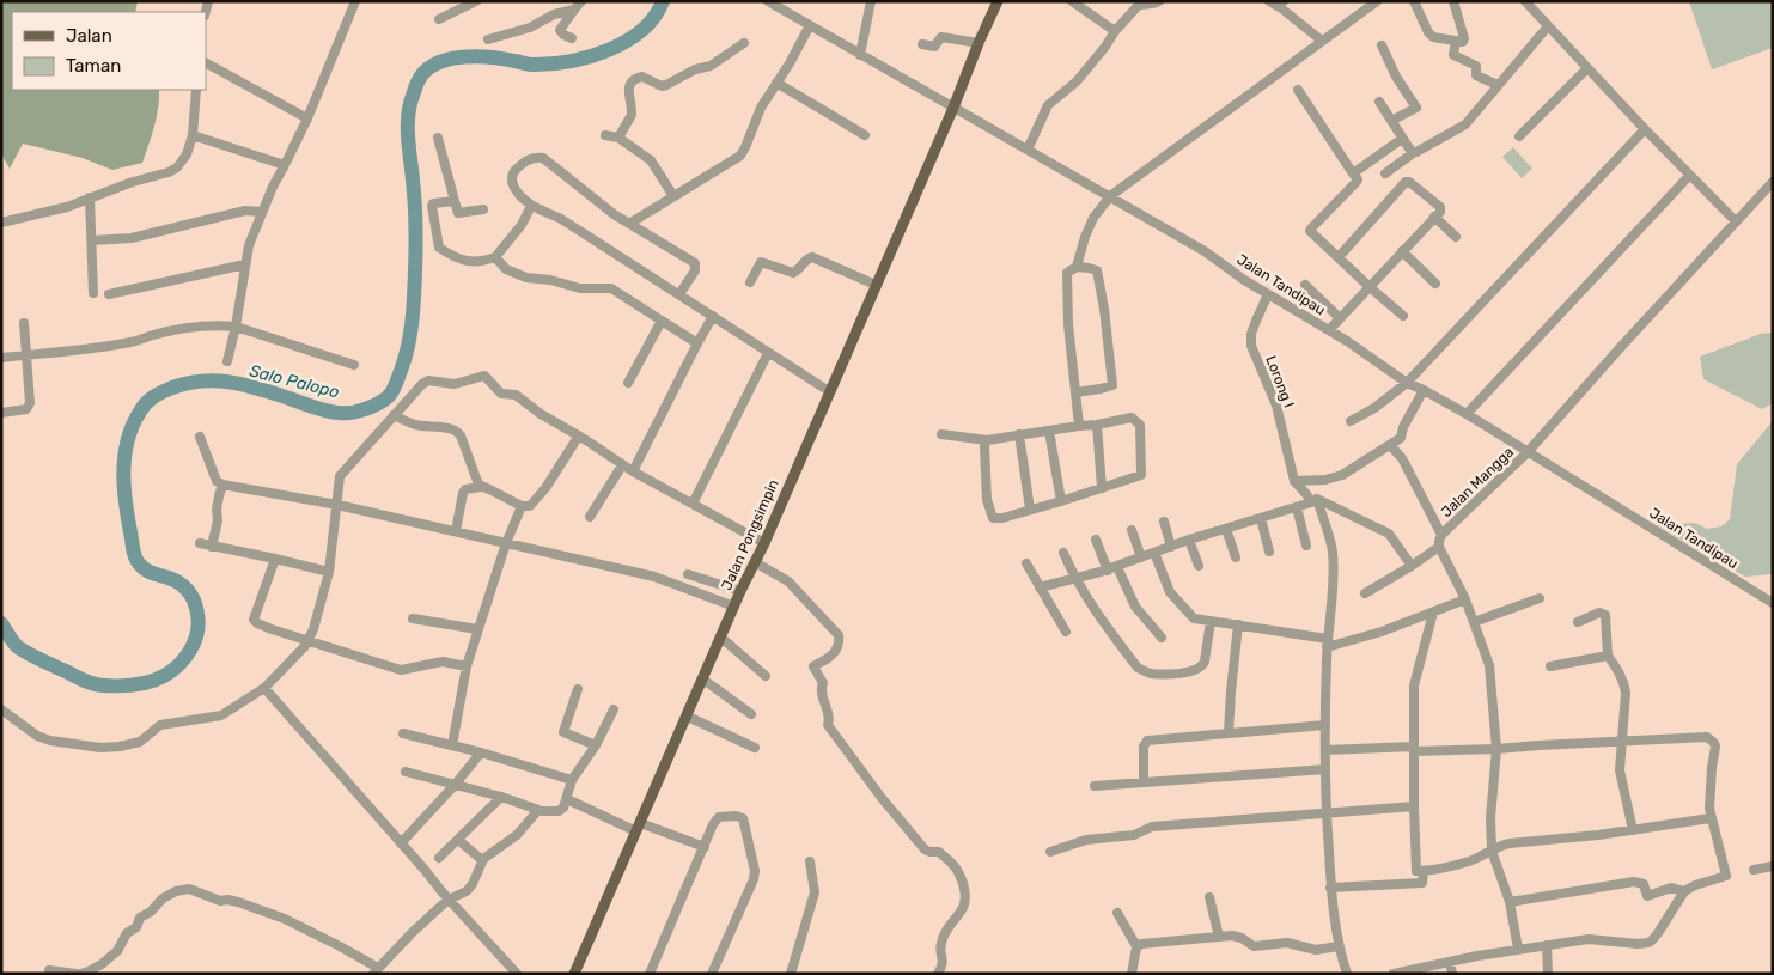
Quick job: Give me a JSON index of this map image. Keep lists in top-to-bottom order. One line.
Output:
{"streets":{"main road":["Jalan Pongsimpin"],"street":["Jalan Tandipau","Lorong I","Jalan Mangga"]},"crossings":[["Jalan Tandipau","Lorong I"],["Jalan Tandipau","Jalan Mangga"],["Jalan Tandipau","Jalan Pongsimpin"]],"water":["Salo Palopo"],"legend":["Jalan","Taman"]}
